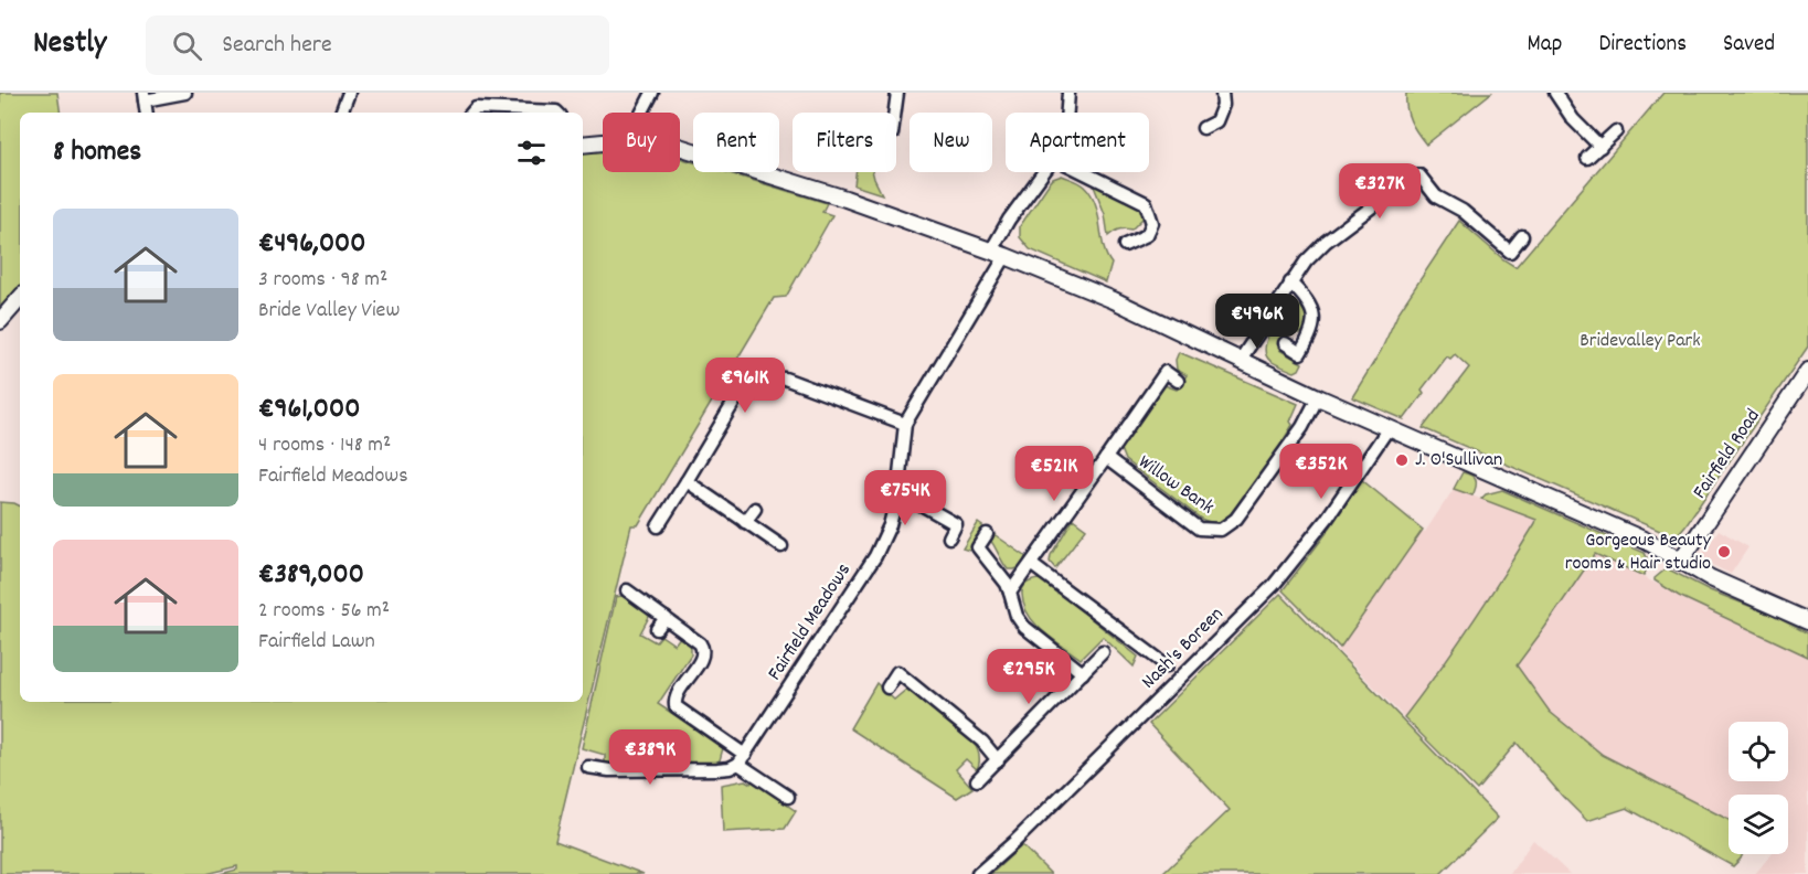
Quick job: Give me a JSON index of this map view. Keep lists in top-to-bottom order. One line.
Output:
{"streets":{"street":["Fairfield Road","Willow Bank","Fairfield Meadows","Nash's Boreen"]},"parks":["Bridevalley Park"],"places":["J. O'Sullivan","Gorgeous Beauty rooms & Hair studio"],"page":{"header":"Nestly","search":"Search here","nav":["Map","Directions","Saved"],"chip":["Buy","Rent","Filters","New","Apartment"],"heading":"8 homes","price":["€327K","€496K","€961K","€352K","€521K","€754K","€295K","€389K"],"list":[{"name":"€496,000","note":"3 rooms · 98 m² · Bride Valley View"},{"name":"€961,000","note":"4 rooms · 148 m² · Fairfield Meadows"},{"name":"€389,000","note":"2 rooms · 56 m² · Fairfield Lawn"}]}}
